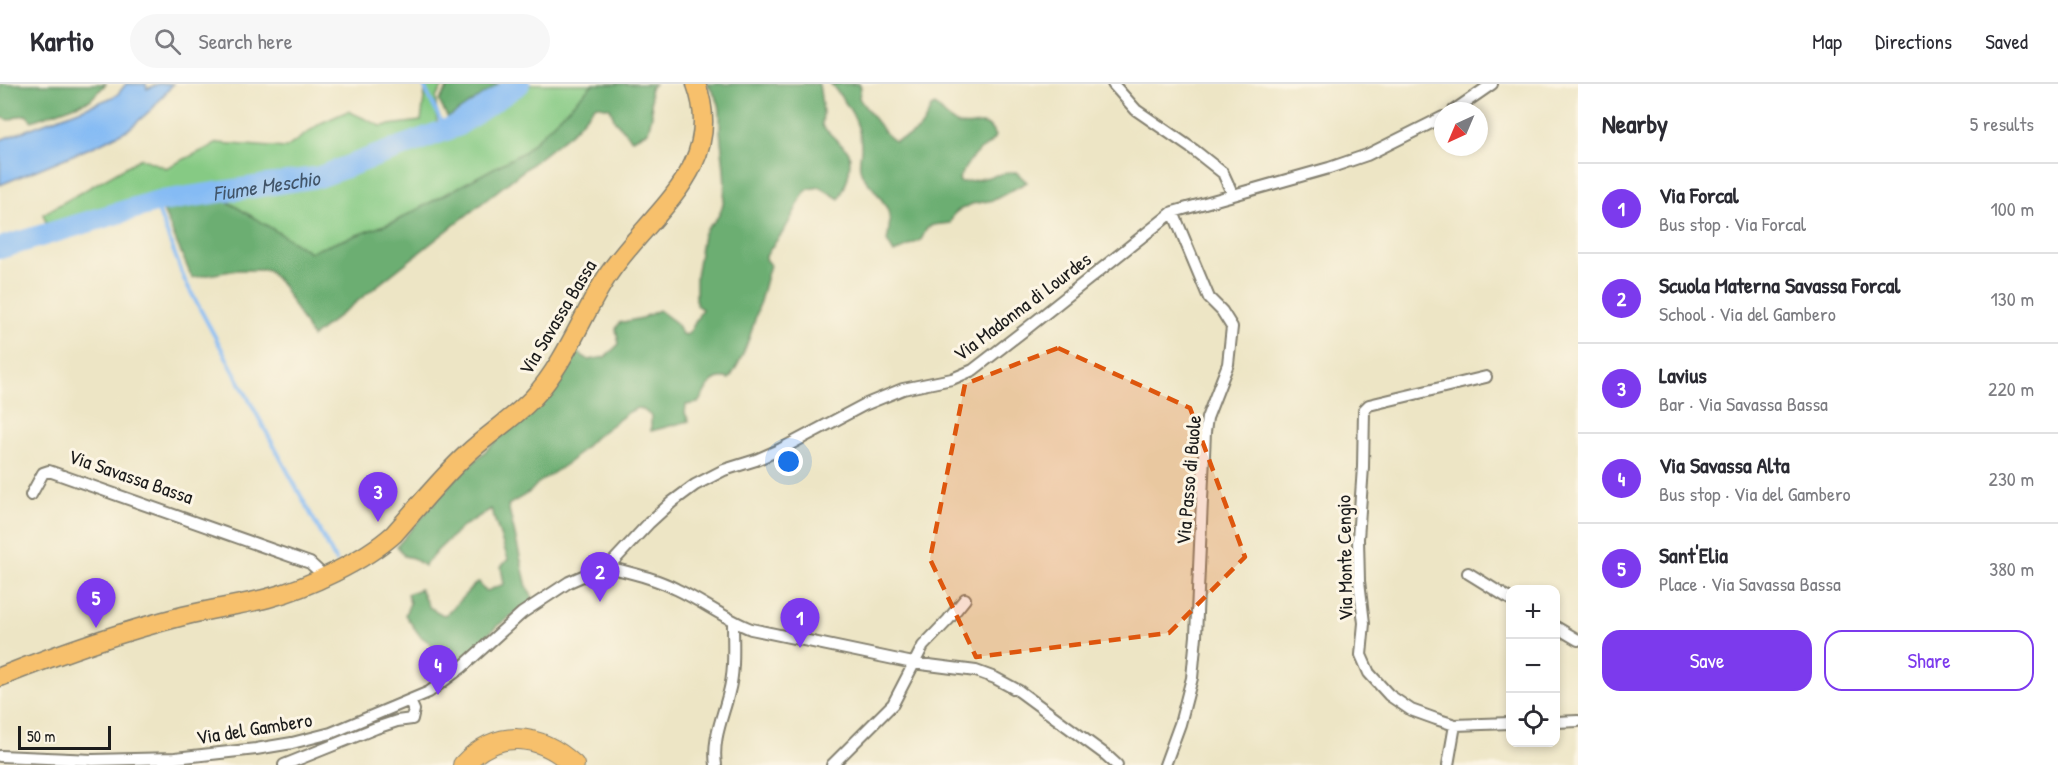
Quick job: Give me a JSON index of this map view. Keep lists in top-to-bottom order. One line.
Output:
{"streets":{"main road":["Via Savassa Bassa"],"street":["Via Madonna di Lourdes","Via Passo di Buole","Via Monte Cengio","Via del Gambero"]},"crossings":[["Via Madonna di Lourdes","Via Passo di Buole"],["Via Madonna di Lourdes","Via del Gambero"]],"water":["Fiume Meschio"],"scale_bar":"50 m","north":"bottom left","page":{"header":"Kartio","search":"Search here","nav":["Map","Directions","Saved"],"heading":["Nearby","5 results"],"list":[{"mark":"1","name":"Via Forcal","note":"Bus stop · Via Forcal","value":"100 m"},{"mark":"2","name":"Scuola Materna Savassa Forcal","note":"School · Via del Gambero","value":"130 m"},{"mark":"3","name":"Lavius","note":"Bar · Via Savassa Bassa","value":"220 m"},{"mark":"4","name":"Via Savassa Alta","note":"Bus stop · Via del Gambero","value":"230 m"},{"mark":"5","name":"Sant'Elia","note":"Place · Via Savassa Bassa","value":"380 m"}],"pins":["3","2","5","1","4"],"map_buttons":["+","−"],"buttons":["Save","Share"],"scale":"50 m"}}
